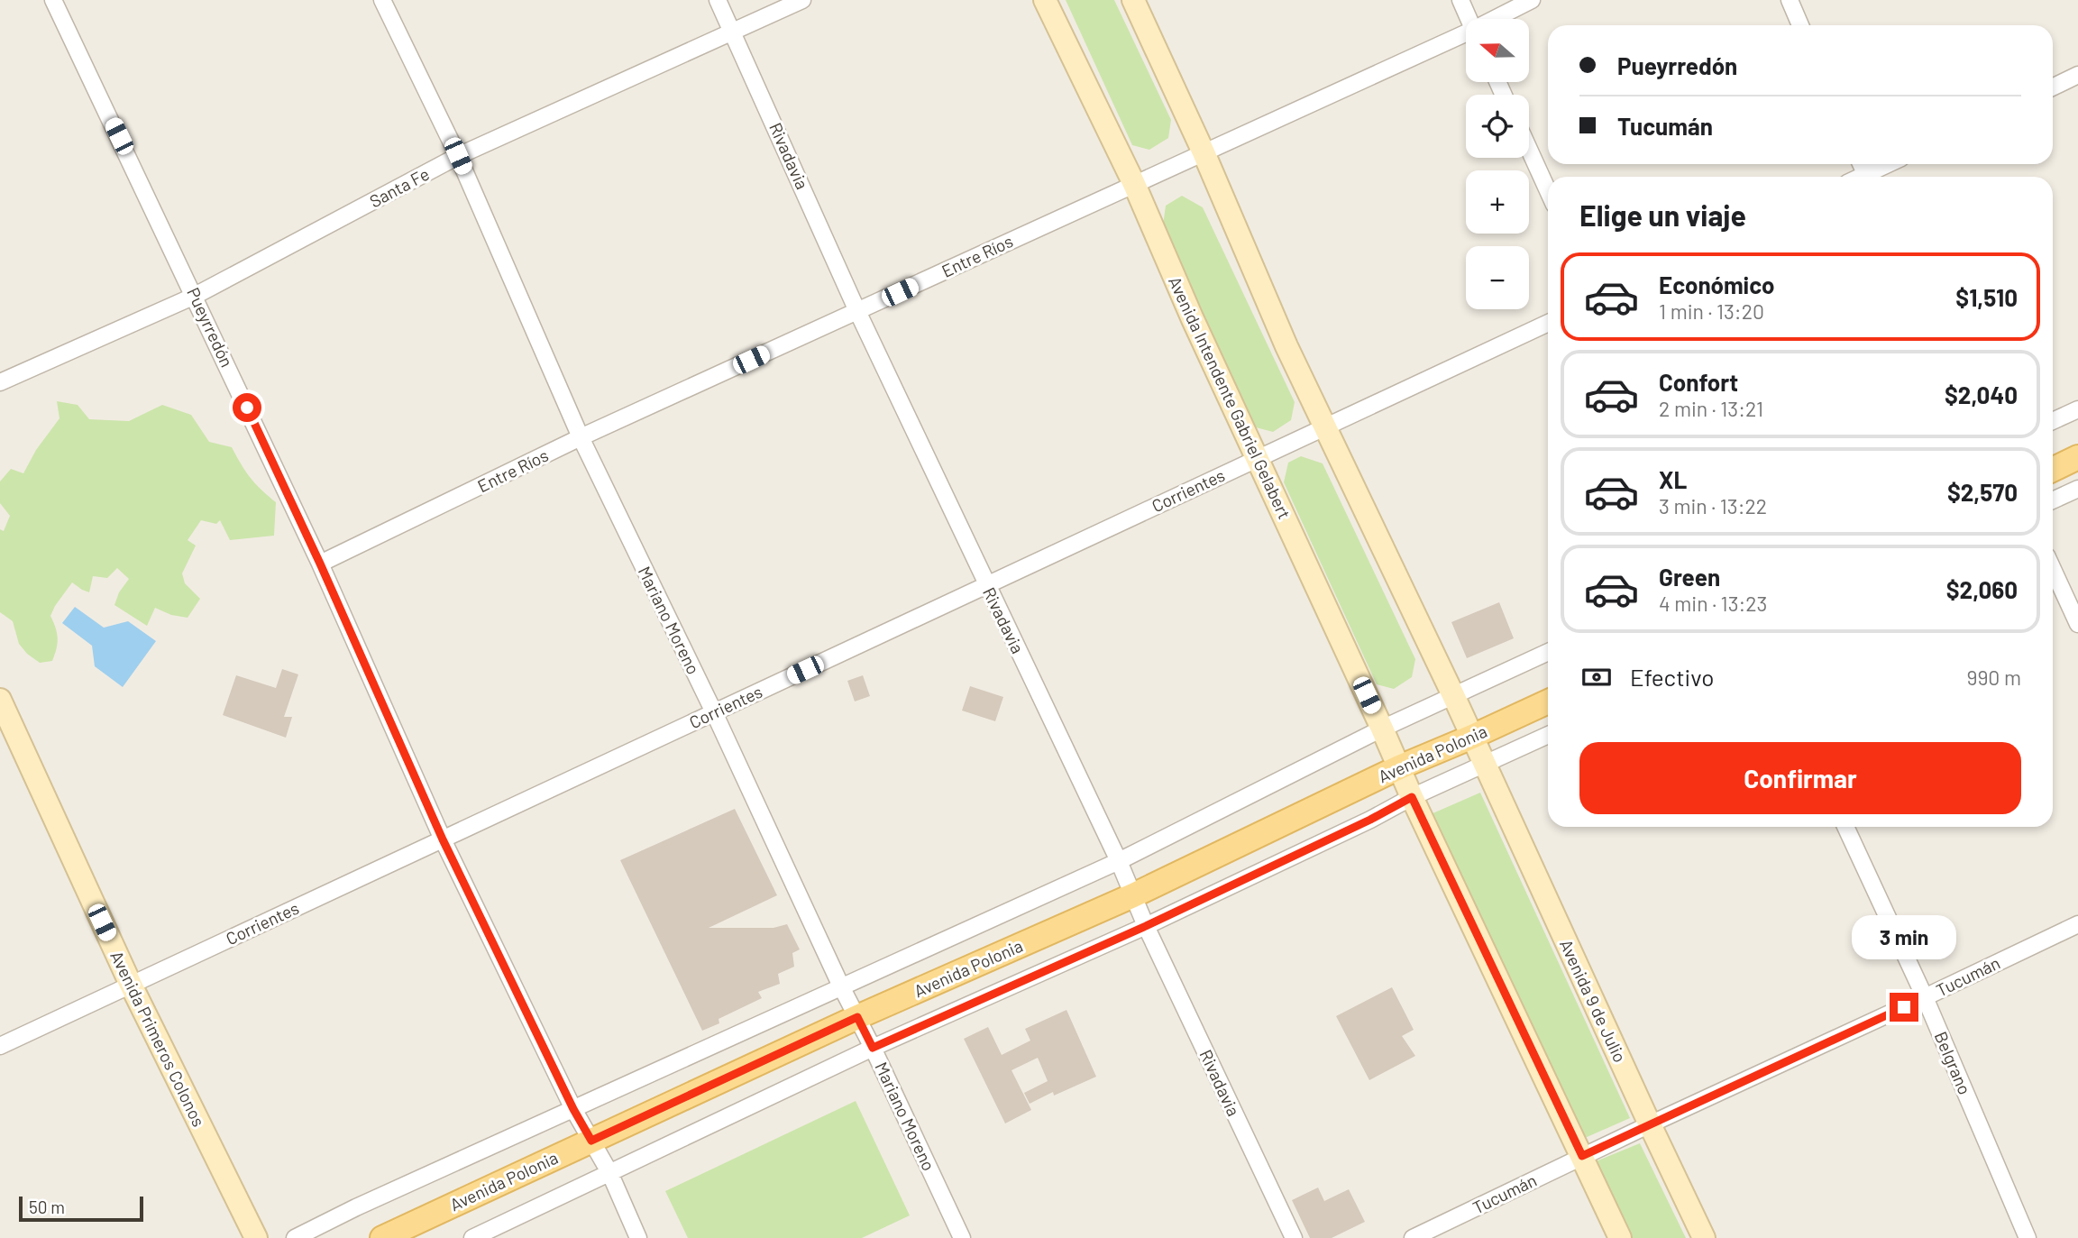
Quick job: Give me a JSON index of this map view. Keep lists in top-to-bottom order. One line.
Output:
{"streets":{"main road":["Avenida Intendente Gabriel Gelabert","Avenida Polonia","Avenida 9 de Julio","Avenida Primeros Colonos"],"street":["Rivadavia","Santa Fe","Entre Ríos","Pueyrredón","Corrientes","Mariano Moreno","Tucumán","Belgrano"]},"crossings":[["Rivadavia","Santa Fe"],["Rivadavia","Entre Ríos"],["Rivadavia","Corrientes"],["Rivadavia","Avenida Polonia"],["Santa Fe","Pueyrredón"],["Santa Fe","Mariano Moreno"],["Entre Ríos","Pueyrredón"],["Entre Ríos","Avenida Intendente Gabriel Gelabert"],["Entre Ríos","Mariano Moreno"],["Pueyrredón","Corrientes"],["Pueyrredón","Avenida Polonia"],["Avenida Intendente Gabriel Gelabert","Corrientes"],["Avenida Intendente Gabriel Gelabert","Avenida Polonia"],["Corrientes","Mariano Moreno"],["Corrientes","Avenida Primeros Colonos"],["Mariano Moreno","Avenida Polonia"],["Avenida Polonia","Avenida 9 de Julio"],["Tucumán","Avenida 9 de Julio"],["Tucumán","Belgrano"]],"scale_bar":"50 m","north":"left","page":{"map_buttons":["+","−"],"banner":["Pueyrredón","Tucumán"],"heading":"Elige un viaje","list":[{"name":"Económico","note":"1 min · 13:20","value":"$1,510"},{"name":"Confort","note":"2 min · 13:21","value":"$2,040"},{"name":"XL","note":"3 min · 13:22","value":"$2,570"},{"name":"Green","note":"4 min · 13:23","value":"$2,060"}],"pay":["Efectivo","990 m"],"buttons":"Confirmar","bubble":"3 min","scale":"50 m"}}
